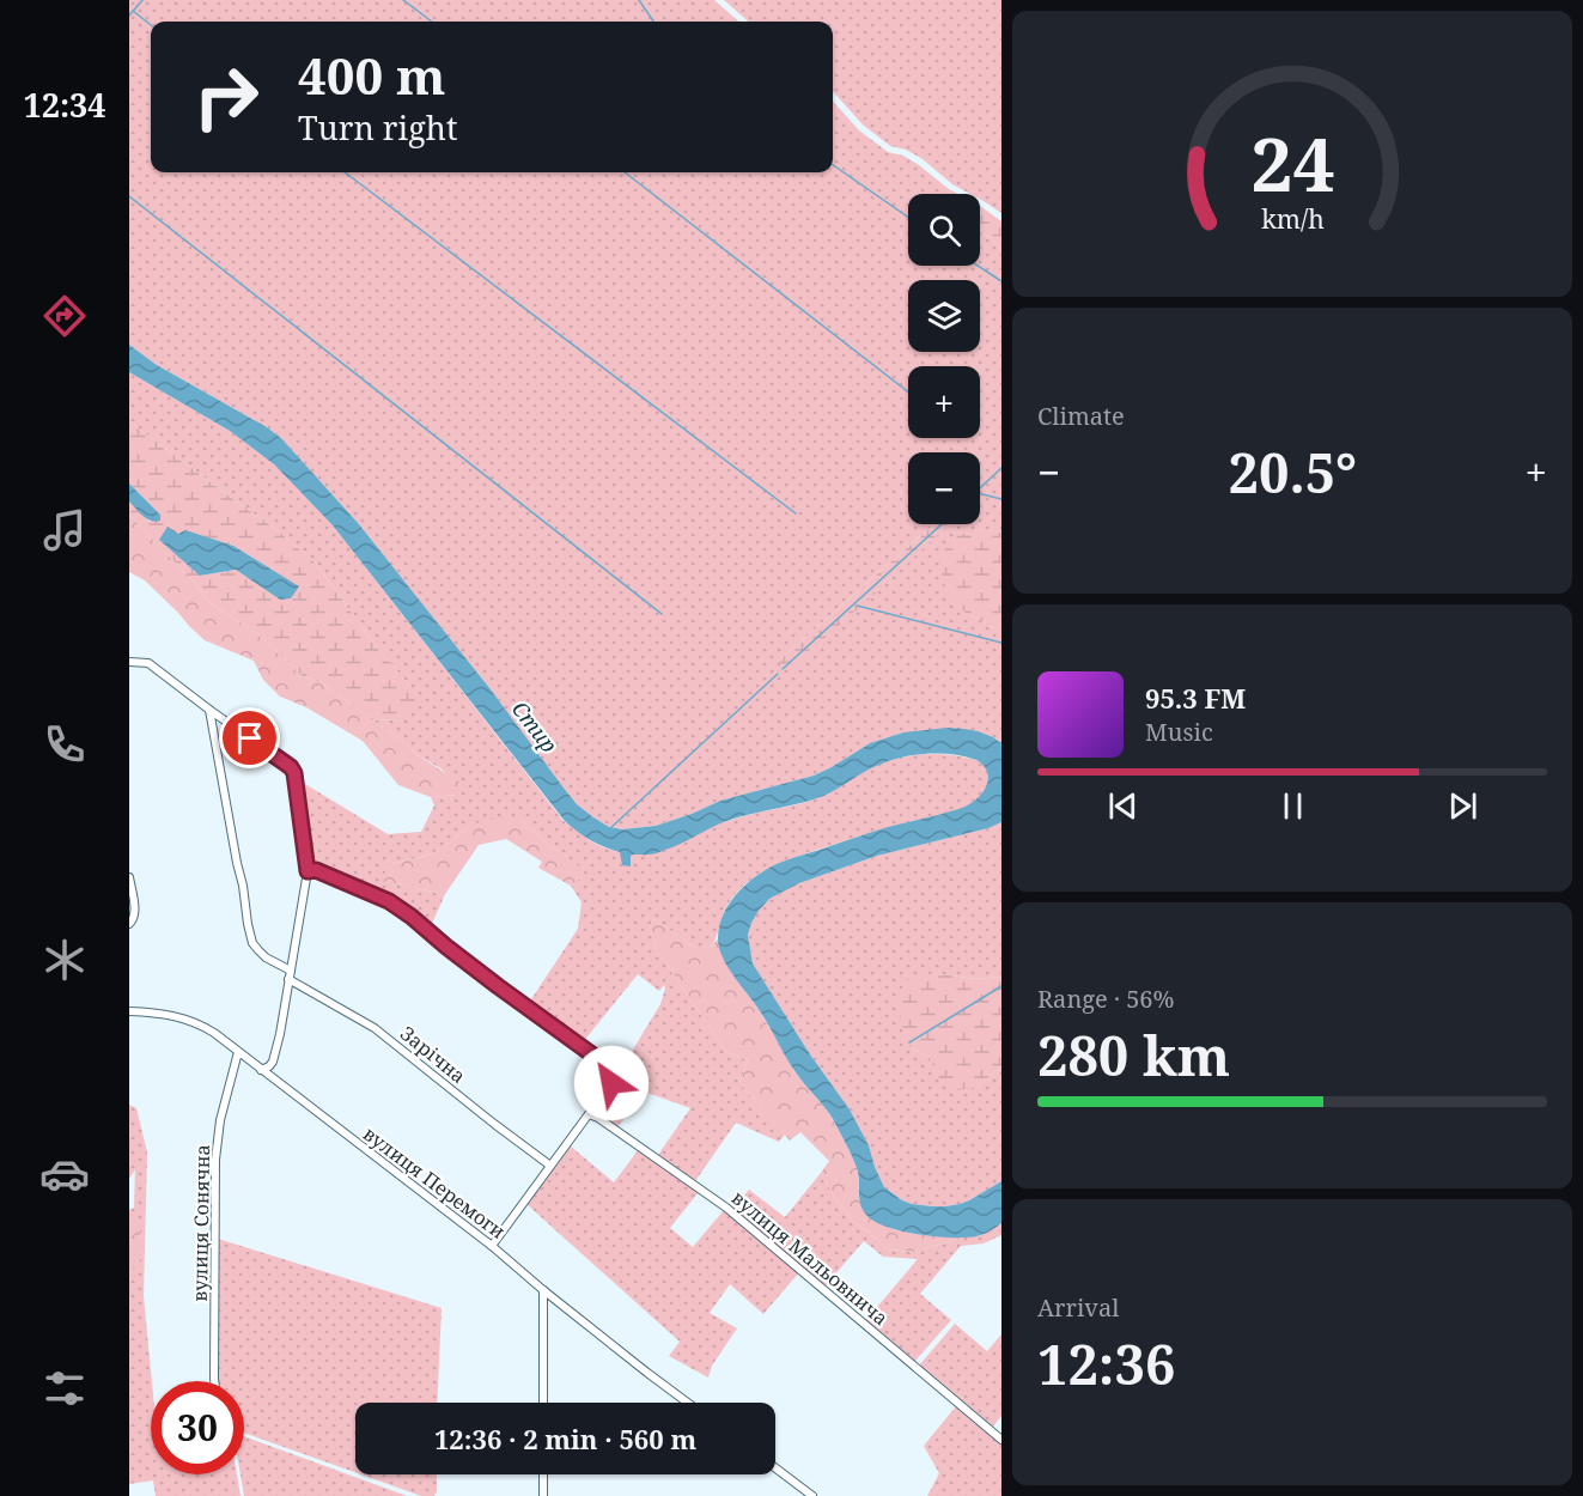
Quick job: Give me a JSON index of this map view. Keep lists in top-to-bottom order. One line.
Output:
{"streets":{"street":["Зарічна","вулиця Перемоги","вулиця Сонячна","вулиця Мальовнича"]},"crossings":[["вулиця Перемоги","вулиця Сонячна"]],"water":["Стир"],"page":{"tabs":"12:34","turn":["400 m","Turn right"],"map_buttons":["+","−"],"tile":["Climate",["Range · 56%","280 km"],["Arrival","12:36"]],"heat":["−","20.5°","+"],"song":["95.3 FM","Music"],"limit":"30","trip":"12:36 · 2 min · 560 m","gauge":["24","km/h"]}}
